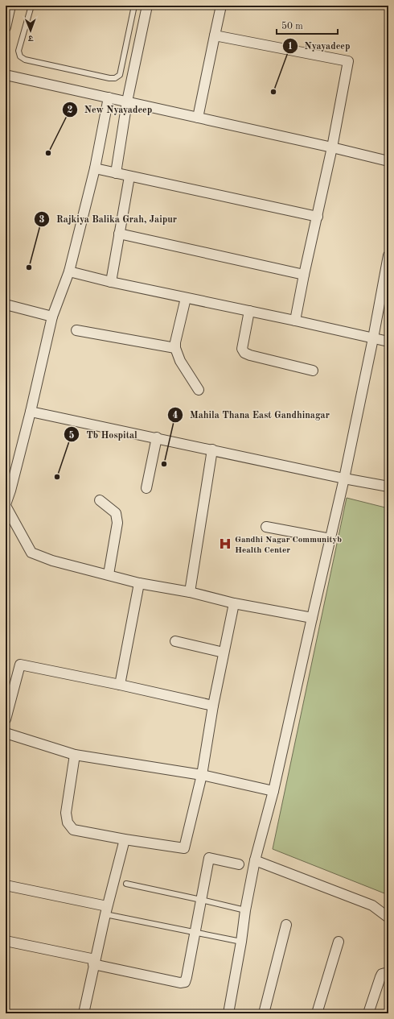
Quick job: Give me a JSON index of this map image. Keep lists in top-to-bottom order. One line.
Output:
{"places":{"other":["Nyayadeep","New Nyayadeep","Rajkiya Balika Grah, Jaipur","Mahila Thana East Gandhinagar","Tb Hospital"],"hospital":["Gandhi Nagar Communityb Health Center"]},"scale_bar":"50 m","north":"bottom"}
